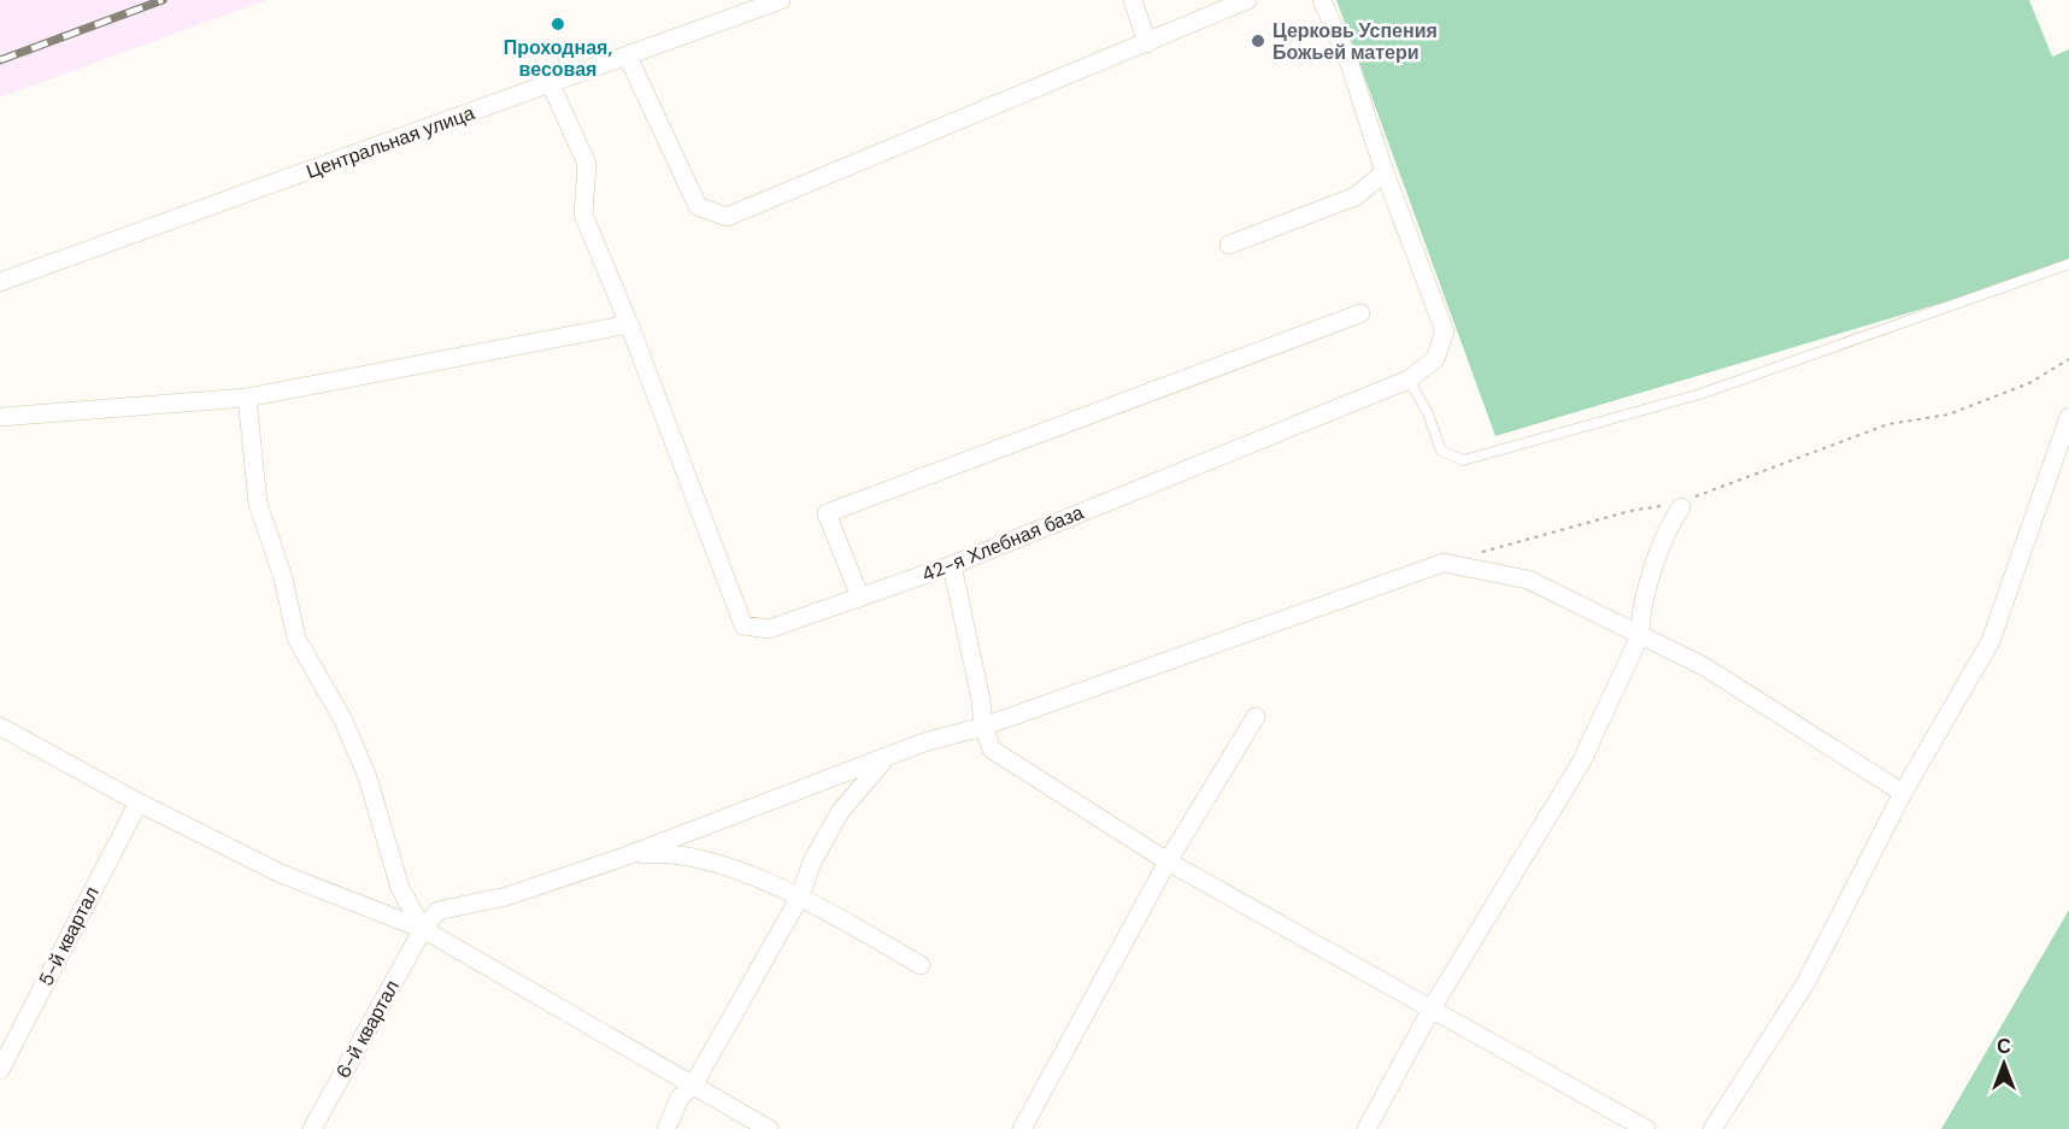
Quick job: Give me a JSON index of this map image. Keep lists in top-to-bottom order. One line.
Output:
{"streets":{"street":["Центральная улица","42-я Хлебная база","5-й квартал","6-й квартал"]},"crossings":[["Центральная улица","42-я Хлебная база"]],"places":["Проходная, весовая","Церковь Успения Божьей матери"],"north":"top"}
